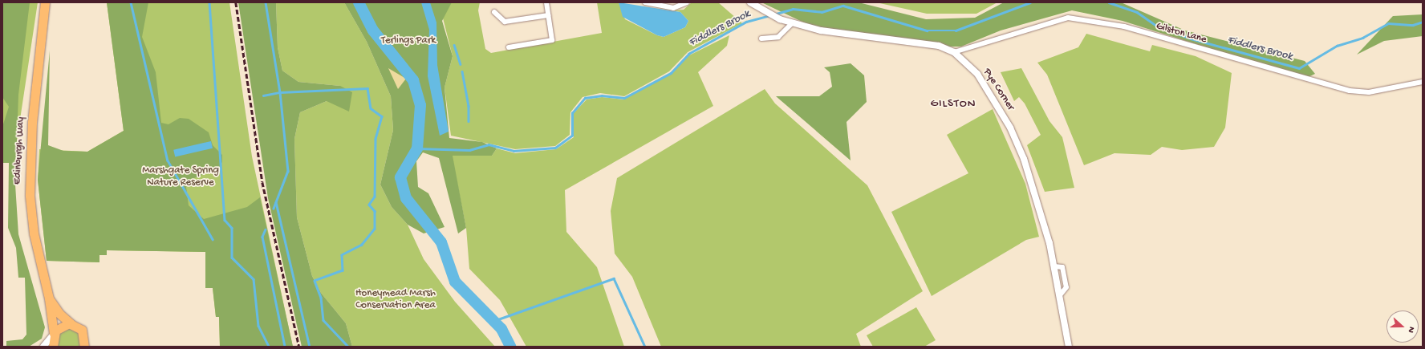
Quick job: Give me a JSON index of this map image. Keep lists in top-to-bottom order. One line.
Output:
{"streets":{"highway":["Edinburgh Way"],"street":["Gilston Lane","Pye Corner"]},"crossings":[["Gilston Lane","Pye Corner"]],"districts":["GILSTON"],"water":["Fiddlers Brook"],"parks":["Terlings Park","Marshgate Spring Nature Reserve","Honeymead Marsh Conservation Area"],"north":"right"}
